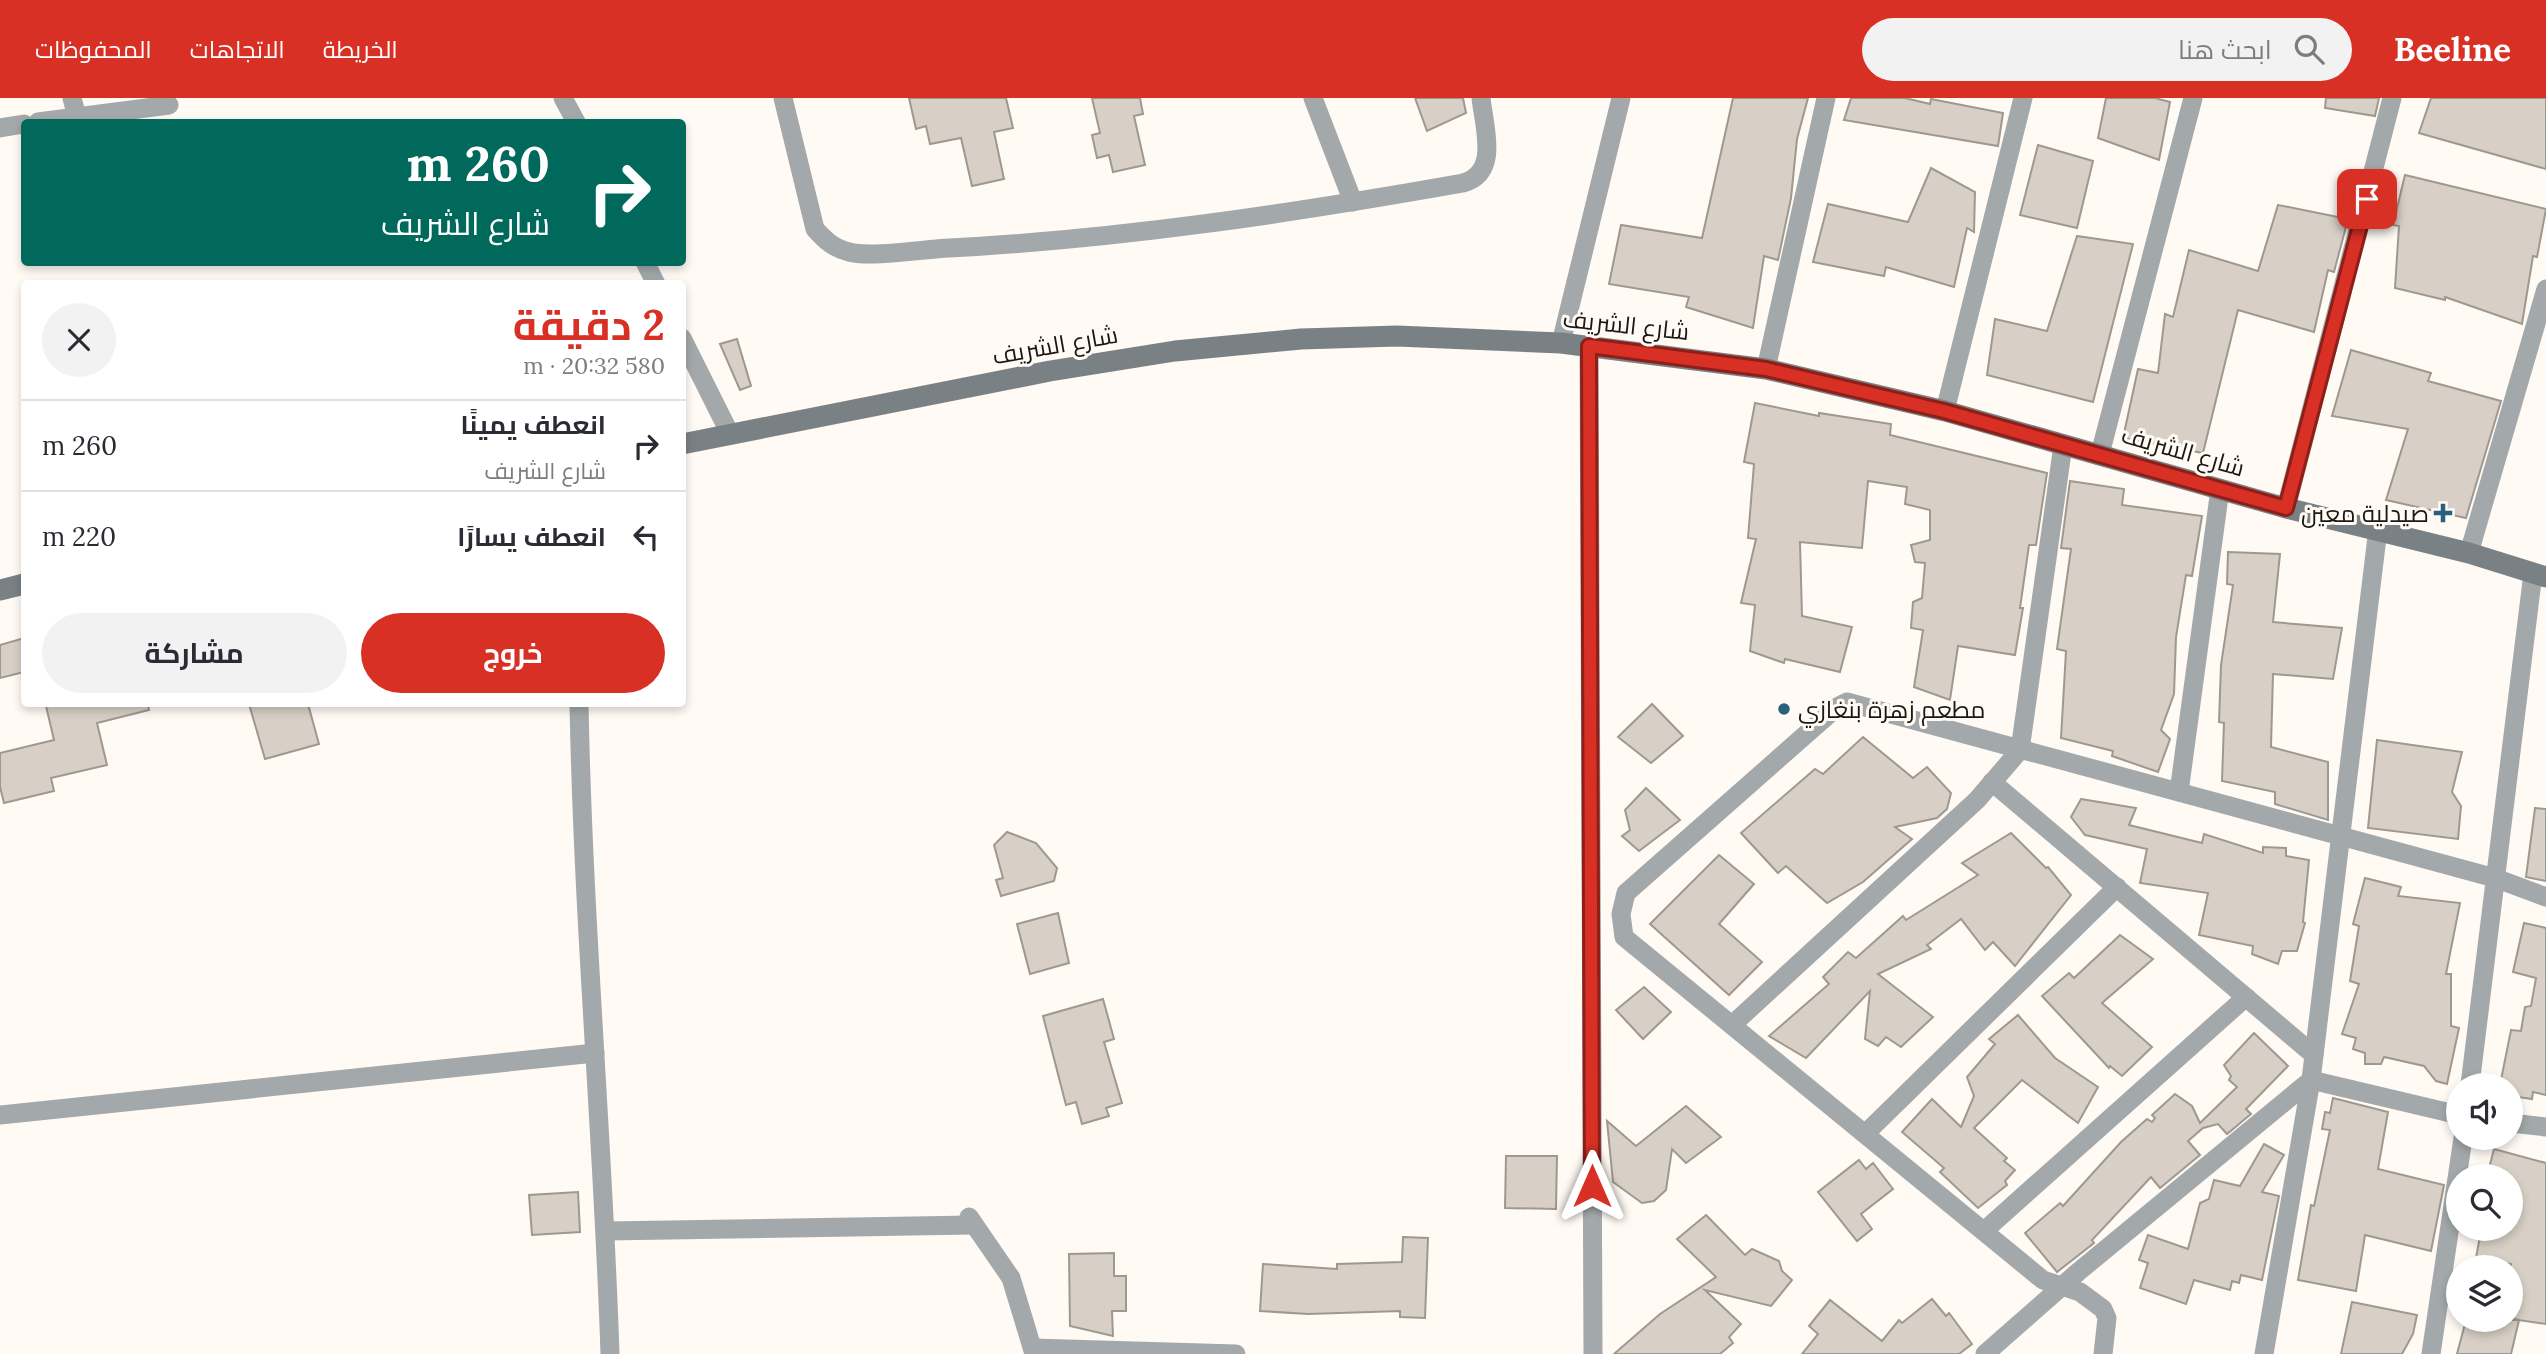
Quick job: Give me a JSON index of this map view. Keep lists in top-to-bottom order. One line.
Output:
{"streets":{"main road":["شارع الشريف"]},"places":{"health":["صيدلية معين"],"other":["مطعم زهرة بنغازي"]},"page":{"header":"Beeline","search":"ابحث هنا","nav":["الخريطة","الاتجاهات","المحفوظات"],"turn":["260 m","شارع الشريف"],"heading":["2 دقيقة","580 m · 20:32"],"list":[{"name":"انعطف يمينًا","note":"شارع الشريف","value":"260 m"},{"name":"انعطف يسارًا","value":"220 m"}],"buttons":["خروج","مشاركة"]}}
